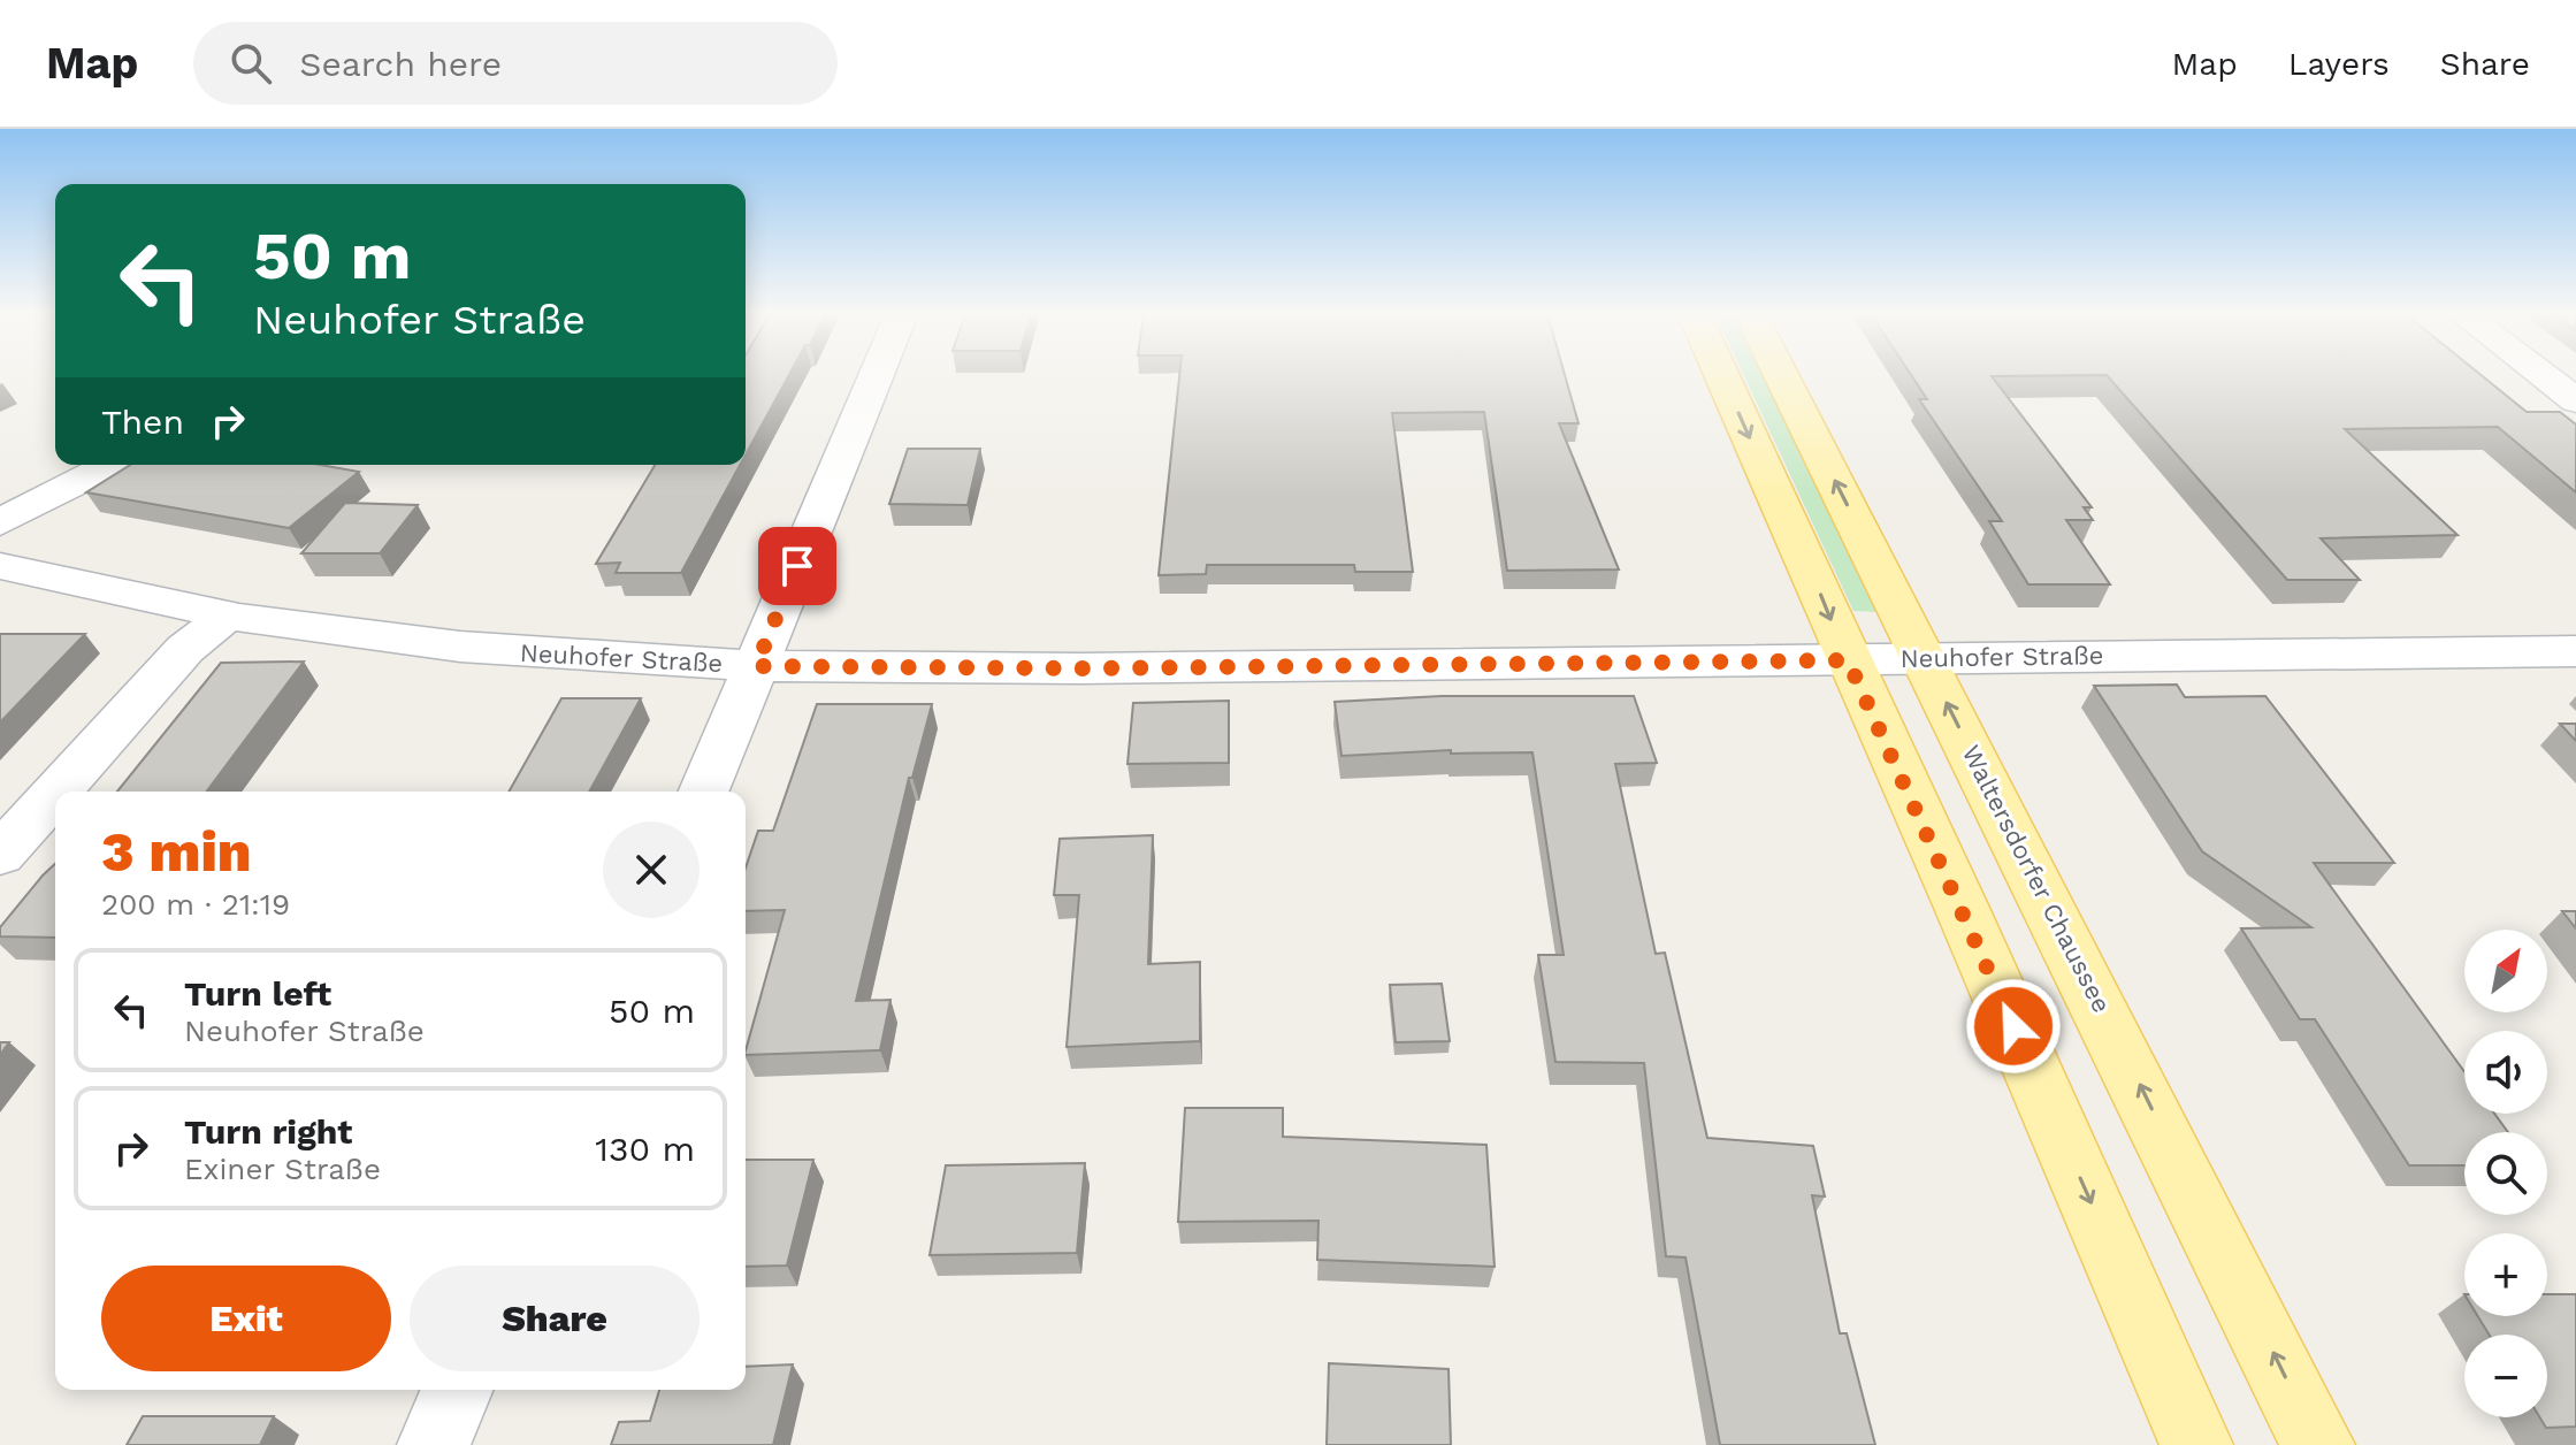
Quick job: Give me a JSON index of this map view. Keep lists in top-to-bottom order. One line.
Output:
{"streets":{"main road":["Waltersdorfer Chaussee"],"street":["Neuhofer Straße"]},"crossings":[["Neuhofer Straße","Waltersdorfer Chaussee"]],"north":"top right","page":{"header":"Map","search":"Search here","nav":["Map","Layers","Share"],"turn":["50 m","Neuhofer Straße"],"then":"Then","heading":["3 min","200 m · 21:19"],"map_buttons":["+","−"],"list":[{"name":"Turn left","note":"Neuhofer Straße","value":"50 m"},{"name":"Turn right","note":"Exiner Straße","value":"130 m"}],"buttons":["Exit","Share"]}}
